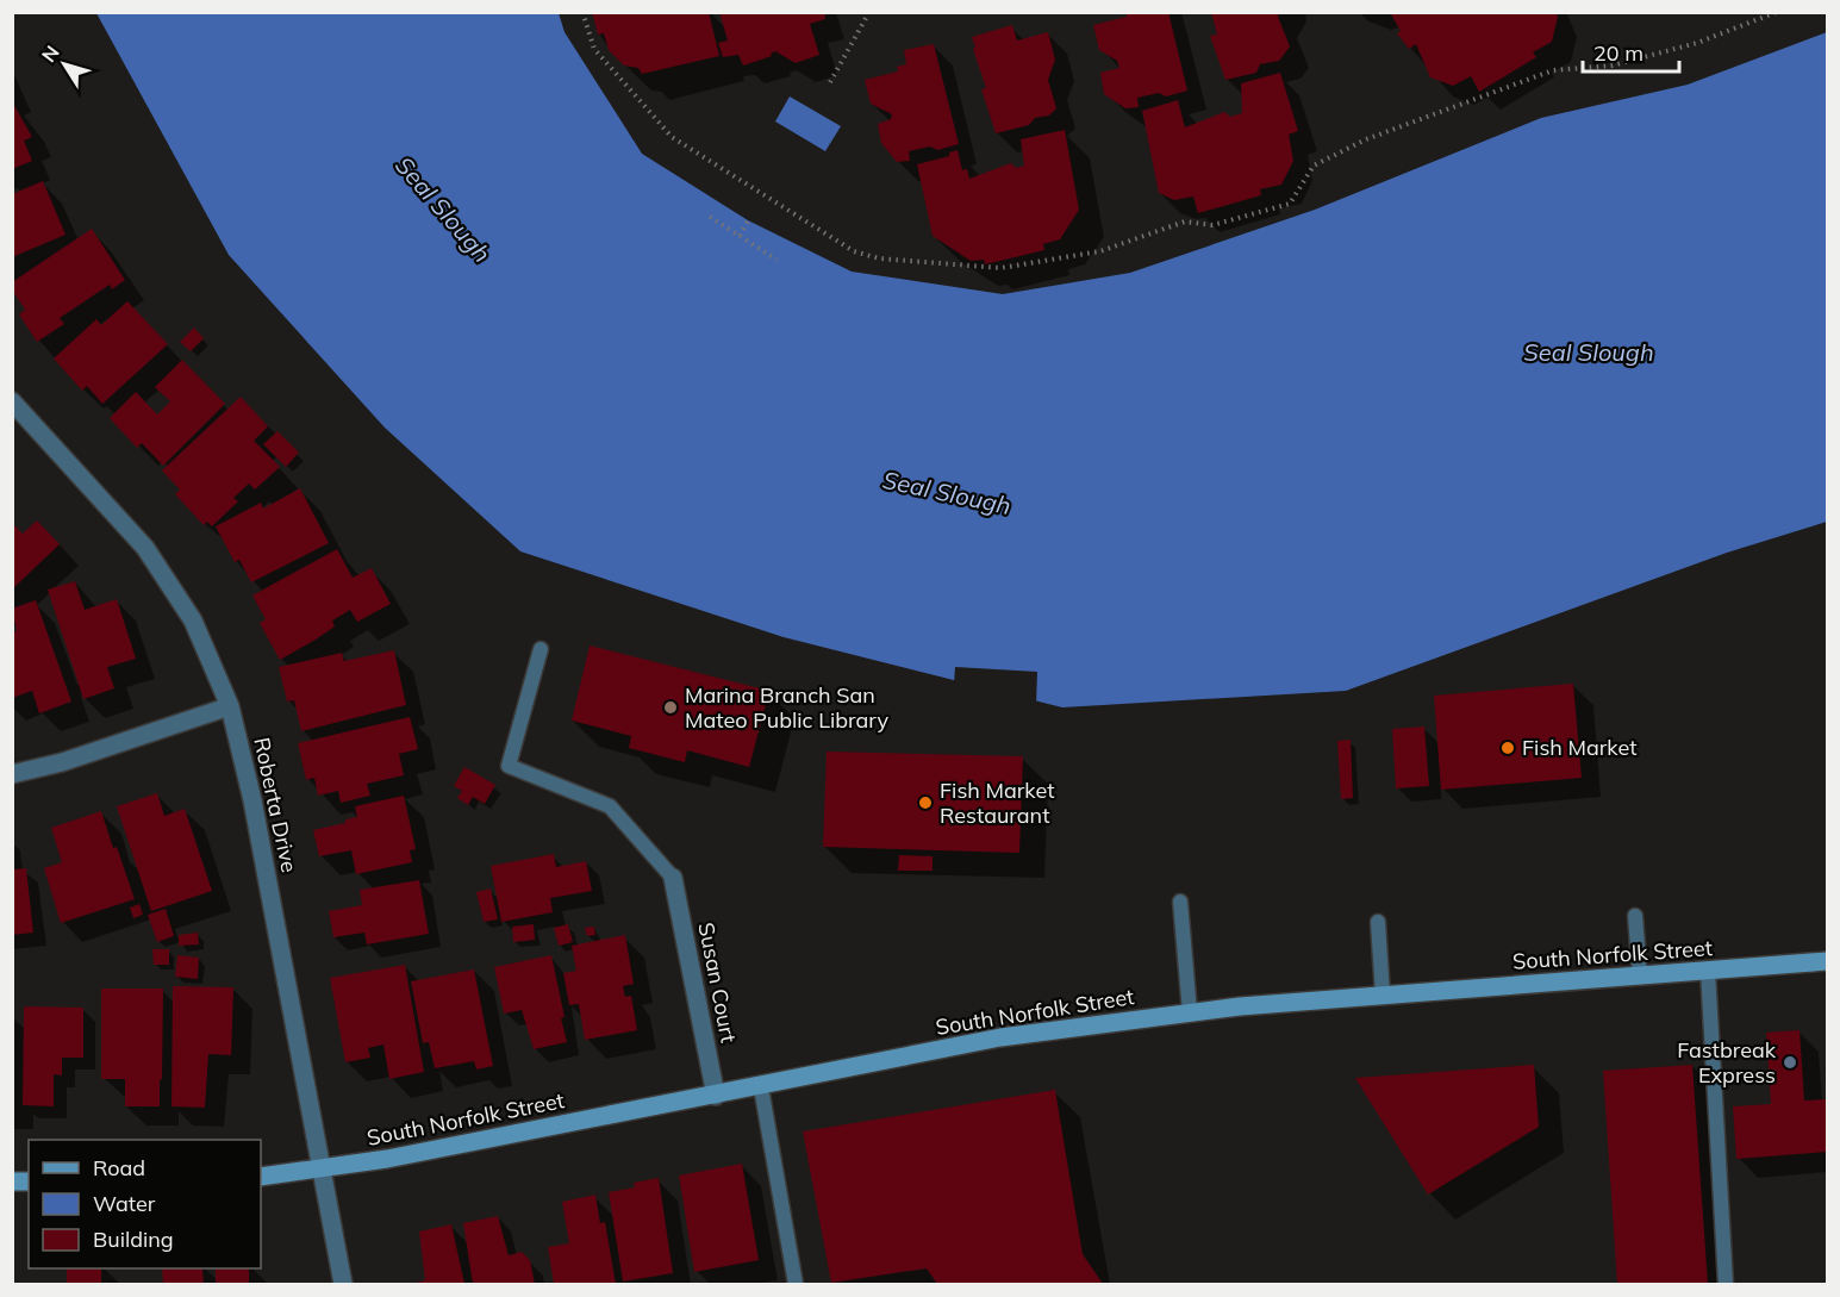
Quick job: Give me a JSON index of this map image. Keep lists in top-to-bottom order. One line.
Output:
{"streets":{"main road":["South Norfolk Street"],"street":["Roberta Drive","Susan Court"]},"crossings":[["Roberta Drive","South Norfolk Street"],["South Norfolk Street","Susan Court"]],"water":["Seal Slough"],"places":["Marina Branch San Mateo Public Library","Fish Market","Fish Market Restaurant","Fastbreak Express"],"legend":["Road","Water","Building"],"scale_bar":"20 m","north":"top left"}
